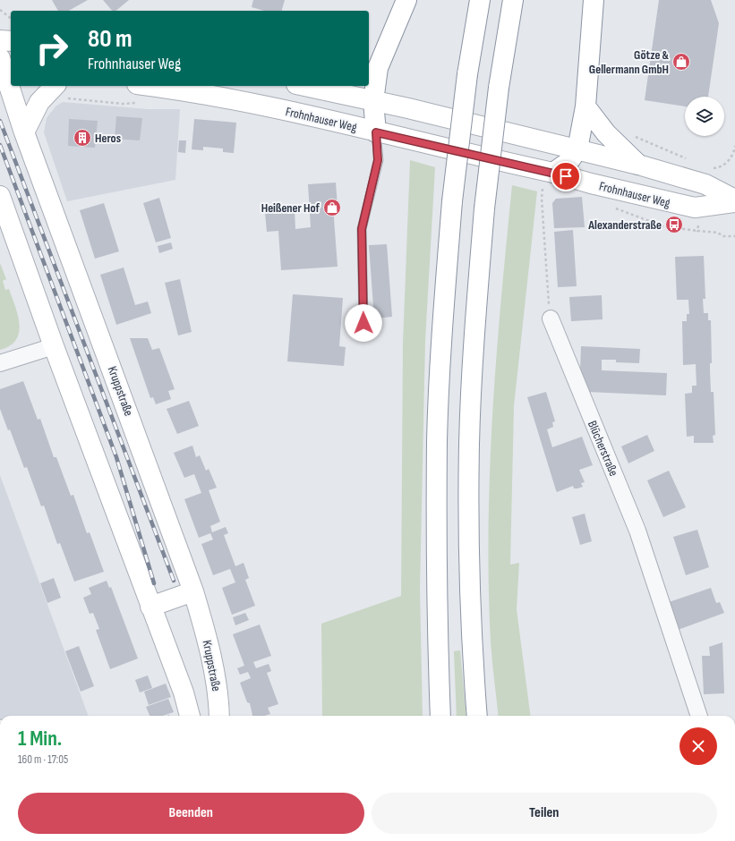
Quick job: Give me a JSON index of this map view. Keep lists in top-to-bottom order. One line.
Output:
{"streets":{"main road":["Frohnhauser Weg","Kruppstraße"],"street":["Blücherstraße"]},"places":{"shop":["Götze & Gellermann GmbH","Heißener Hof"],"building":["Heros"],"bus stop":["Alexanderstraße"]},"page":{"turn":["80 m","Frohnhauser Weg"],"heading":["1 Min.","160 m · 17:05"],"buttons":["Beenden","Teilen"]}}
